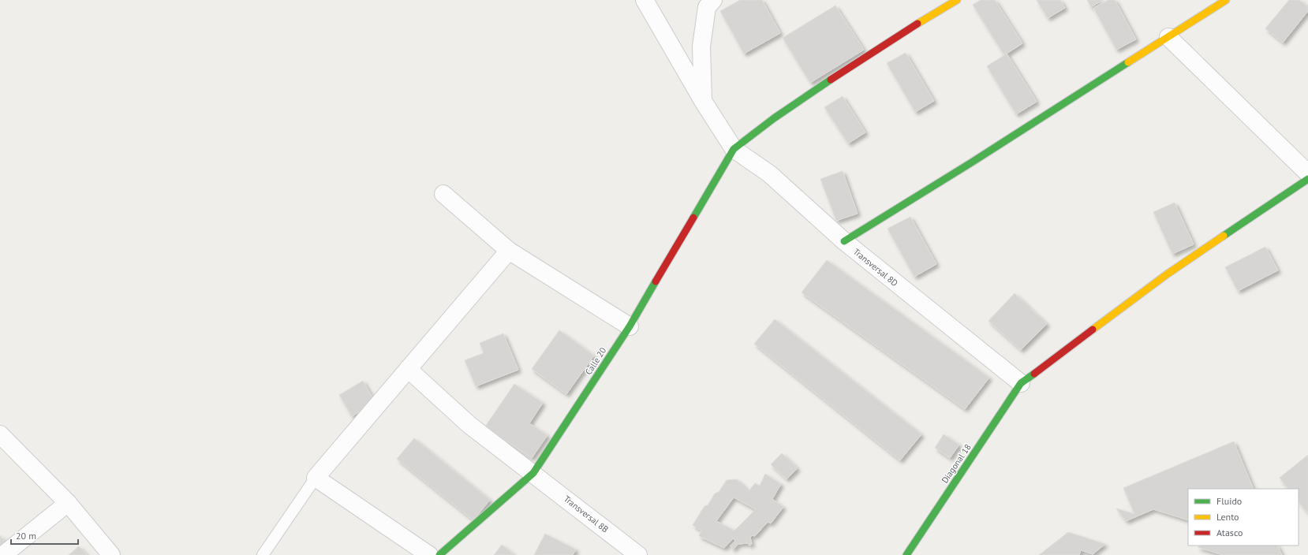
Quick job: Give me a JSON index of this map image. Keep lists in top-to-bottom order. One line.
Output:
{"streets":{"street":["Transversal 8D","Calle 20","Diagonal 18","Transversal 8B"]},"crossings":[["Transversal 8D","Calle 20"],["Transversal 8D","Diagonal 18"],["Calle 20","Transversal 8B"]],"legend":["Fluido","Lento","Atasco"],"scale_bar":"20 m"}
